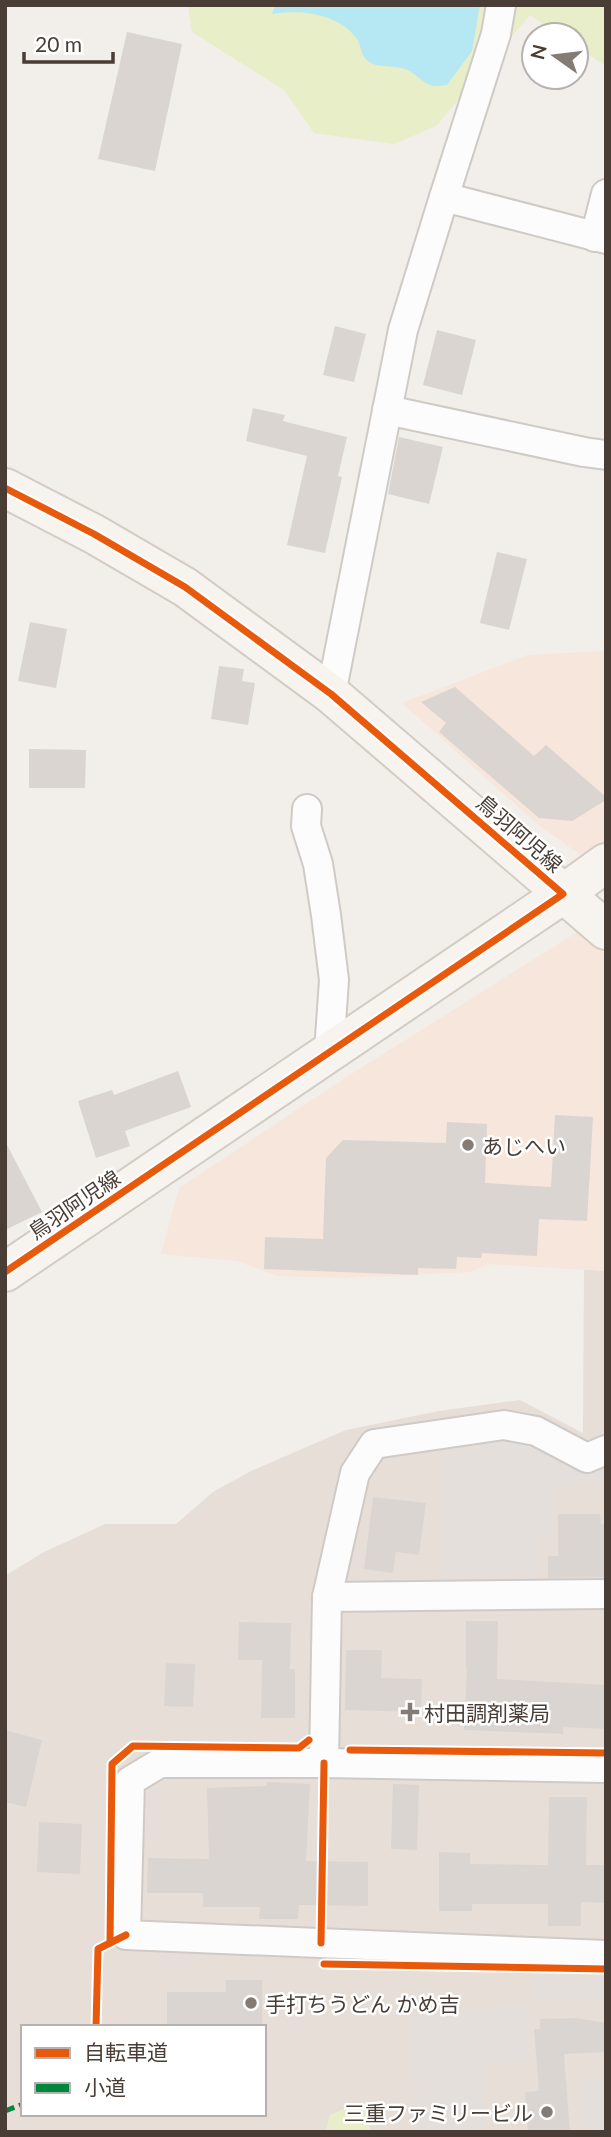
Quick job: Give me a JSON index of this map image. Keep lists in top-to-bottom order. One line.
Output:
{"streets":{"main road":["鳥羽阿児線"]},"places":{"other":["あじへい","手打ちうどん かめ吉","三重ファミリービル"],"health":["村田調剤薬局"]},"legend":["自転車道","小道"],"scale_bar":"20 m","north":"left"}
